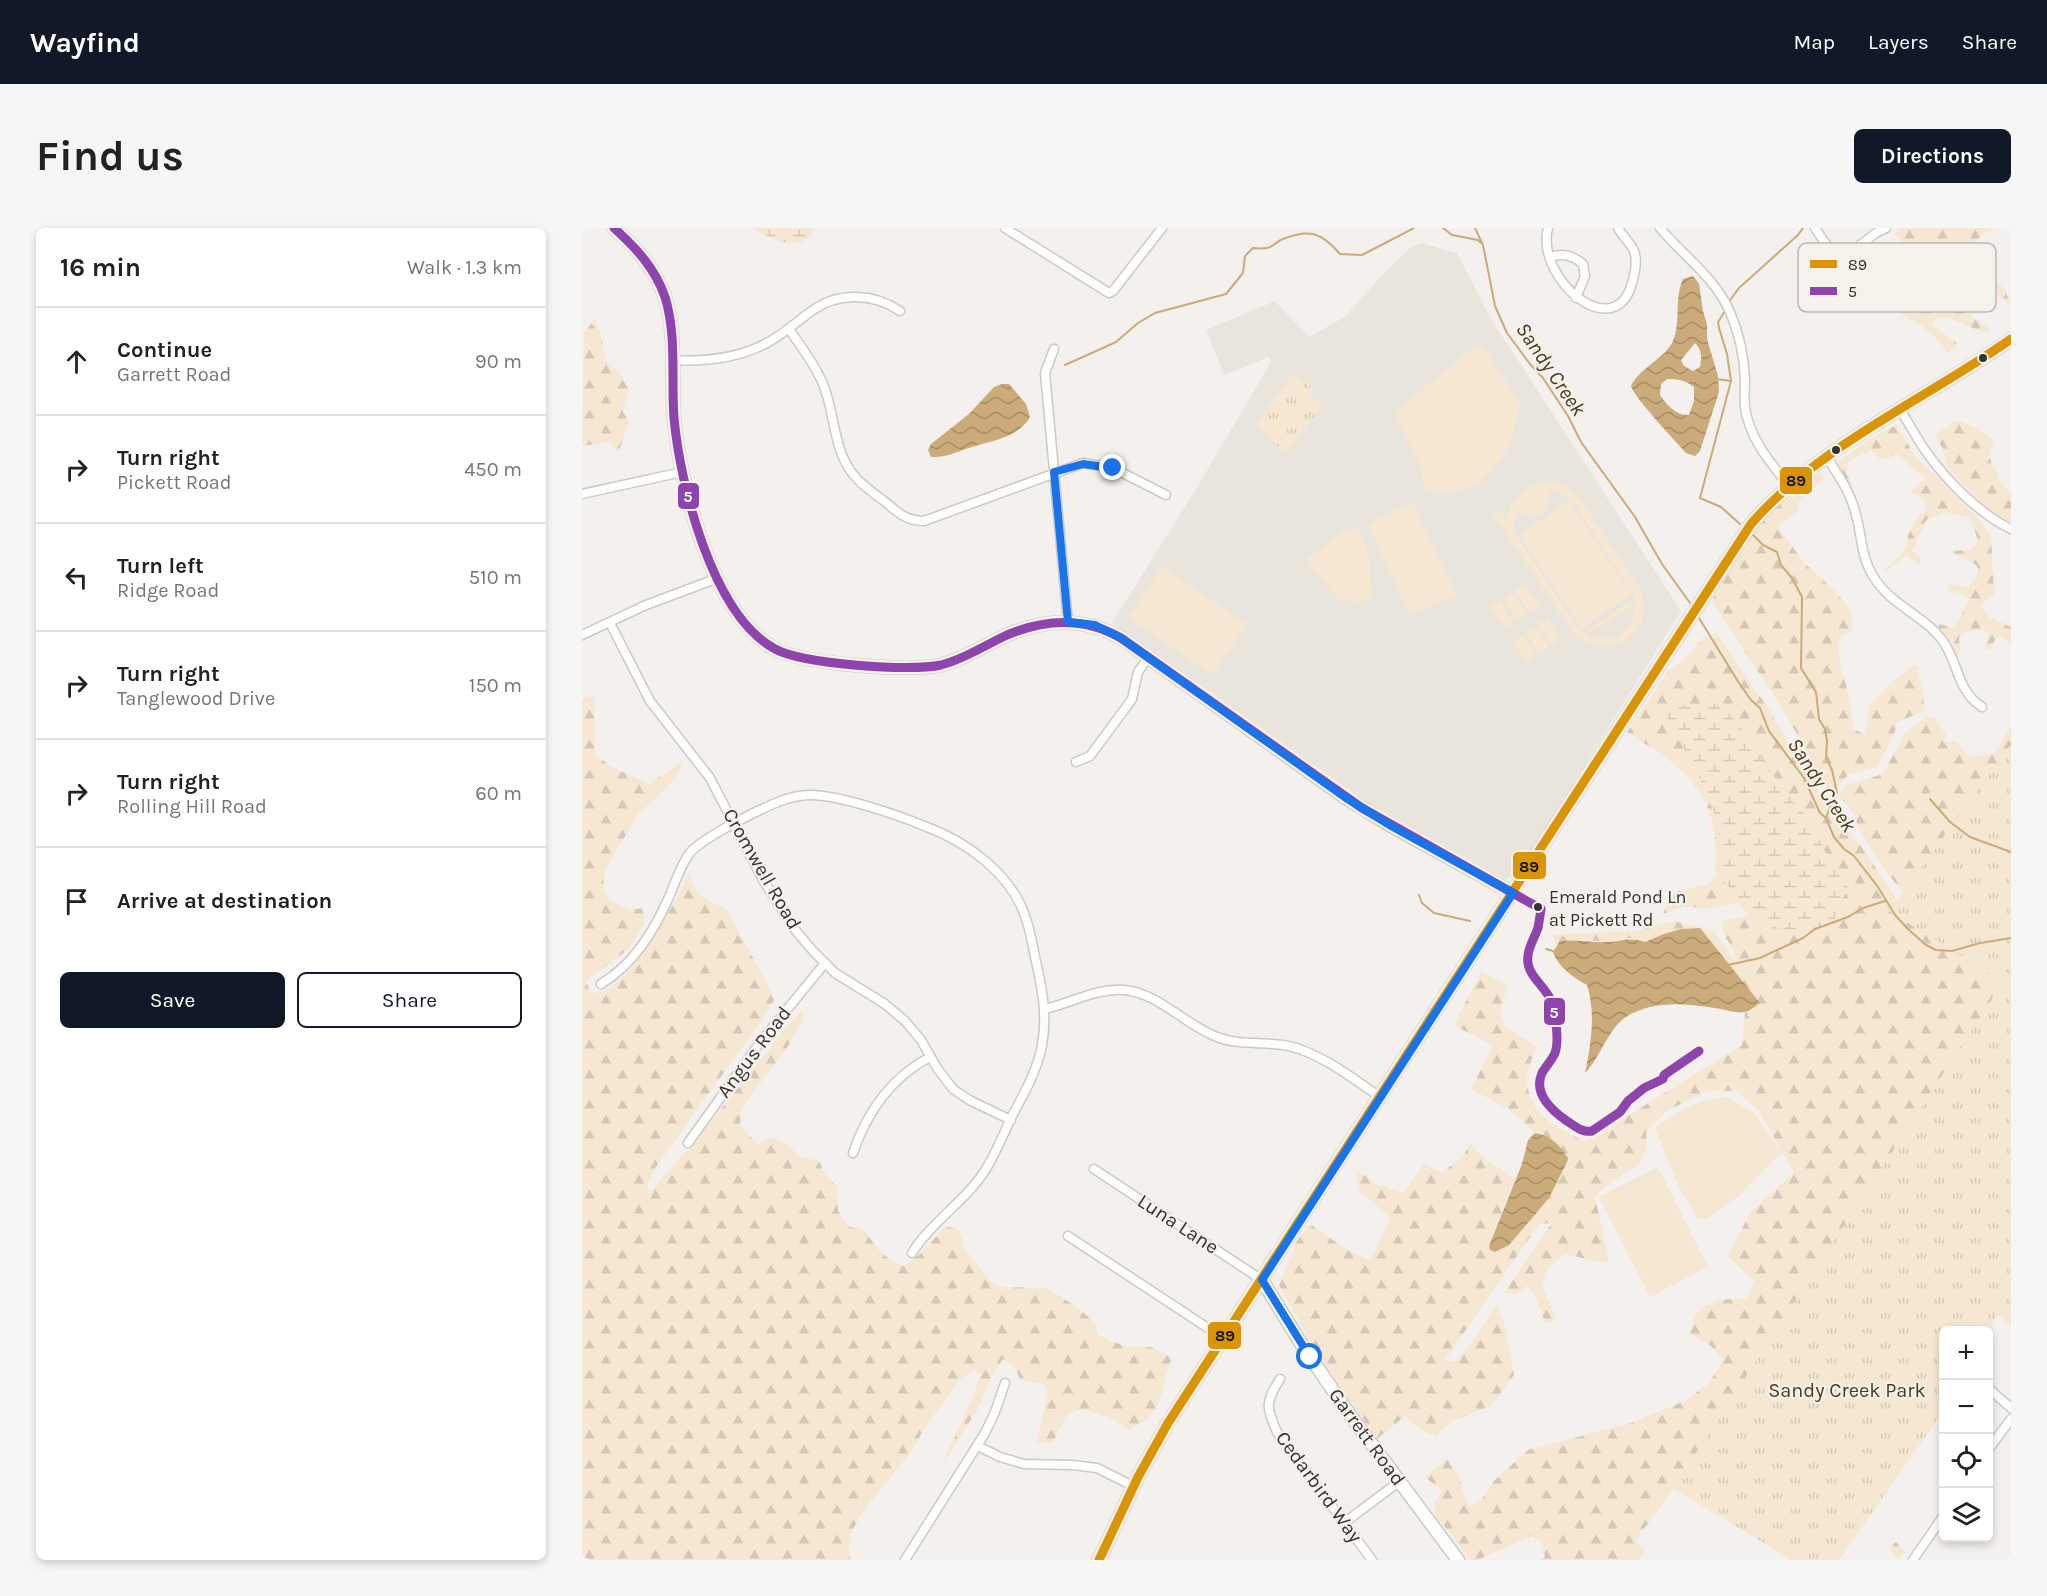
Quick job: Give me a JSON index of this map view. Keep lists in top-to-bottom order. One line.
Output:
{"streets":{"street":["Cromwell Road","Angus Road","Luna Lane","Garrett Road","Cedarbird Way"]},"crossings":[["Cromwell Road","Angus Road"],["Luna Lane","Garrett Road"]],"water":["Sandy Creek"],"parks":["Sandy Creek Park"],"places":["Emerald Pond Ln at Pickett Rd"],"lines":["transit line 5","transit line 89"],"legend":["89","5"],"page":{"header":"Wayfind","nav":["Map","Layers","Share"],"buttons":["Directions",["Save","Share"]],"title":"Find us","heading":["16 min","Walk · 1.3 km"],"list":[["Continue","Garrett Road","90 m"],["Turn right","Pickett Road","450 m"],["Turn left","Ridge Road","510 m"],["Turn right","Tanglewood Drive","150 m"],["Turn right","Rolling Hill Road","60 m"],"Arrive at destination"],"map_buttons":["+","−"]}}
